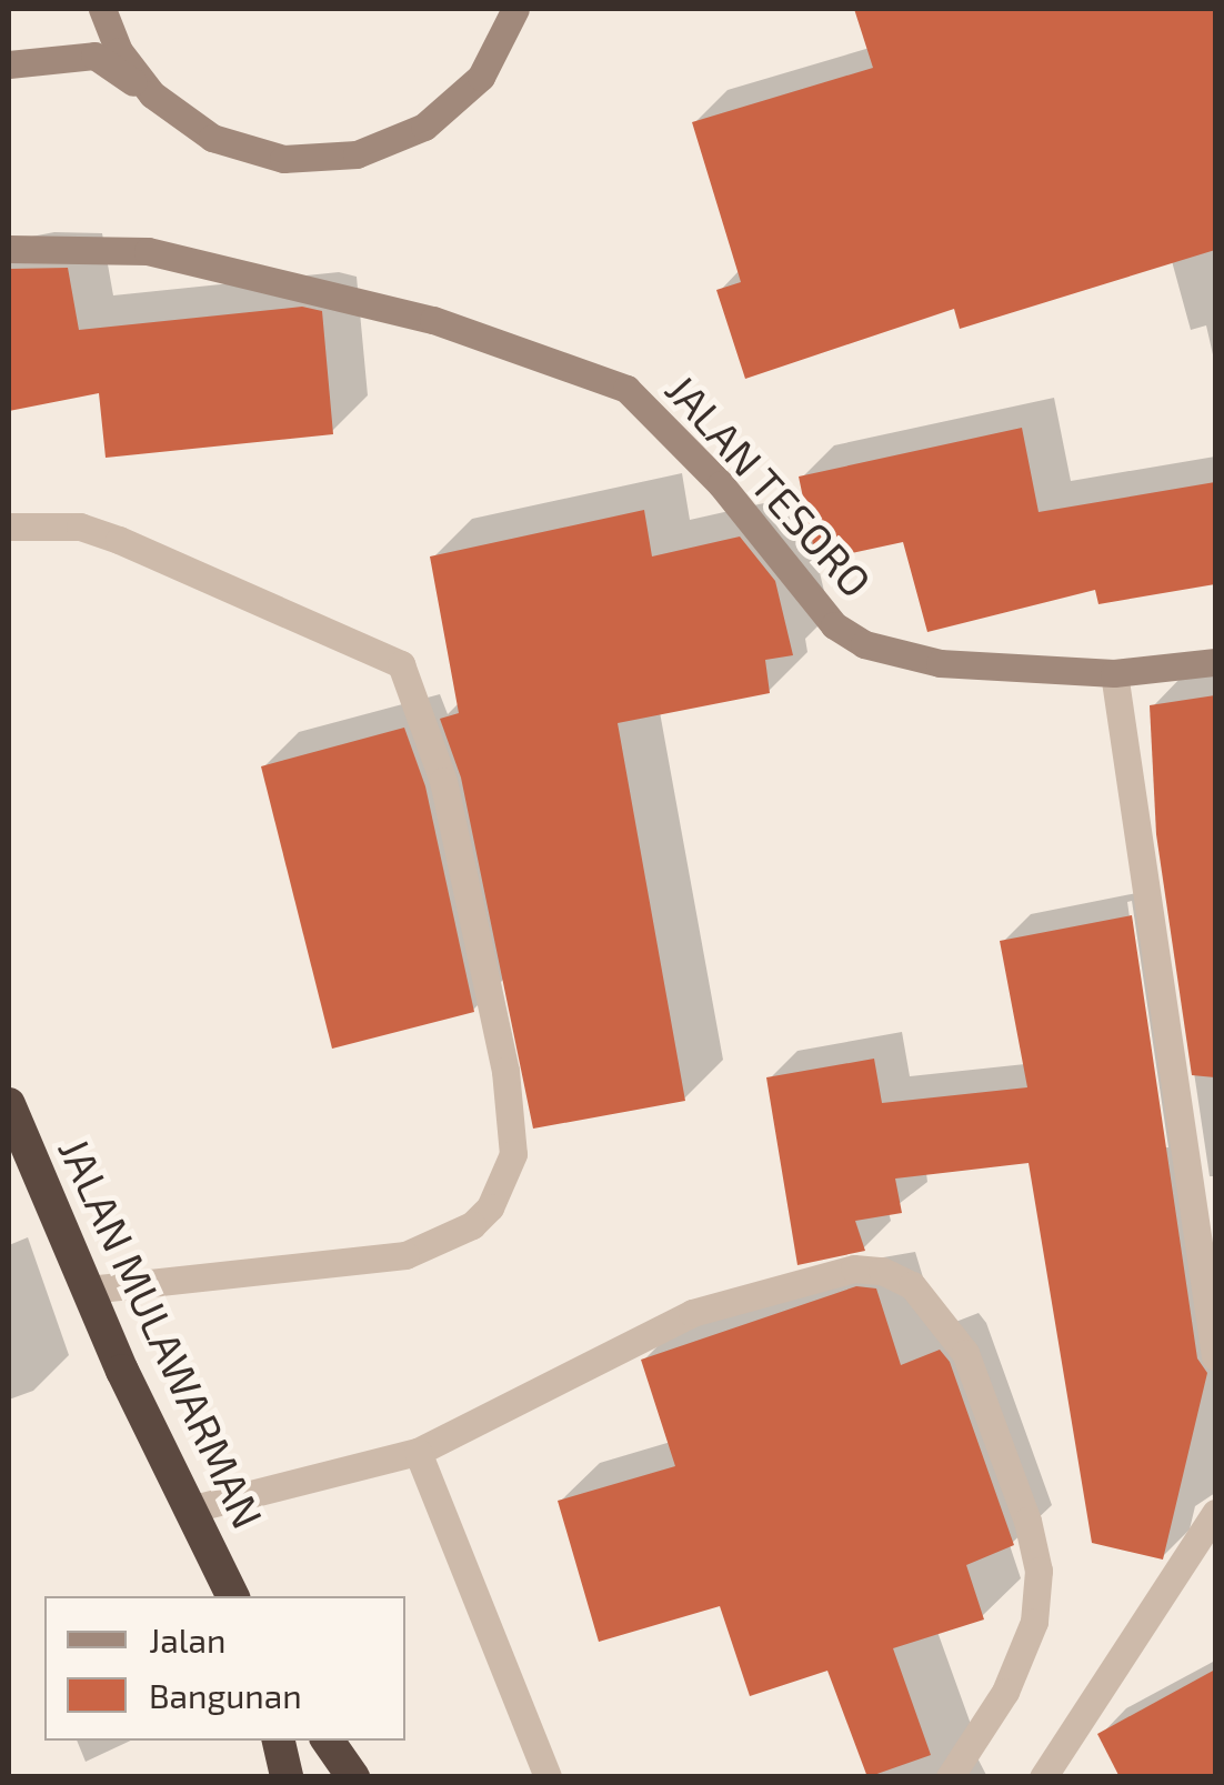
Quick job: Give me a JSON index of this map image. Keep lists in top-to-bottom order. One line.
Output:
{"streets":{"highway":["JALAN MULAWARMAN"],"street":["JALAN TESORO"]},"legend":["Jalan","Bangunan"]}
